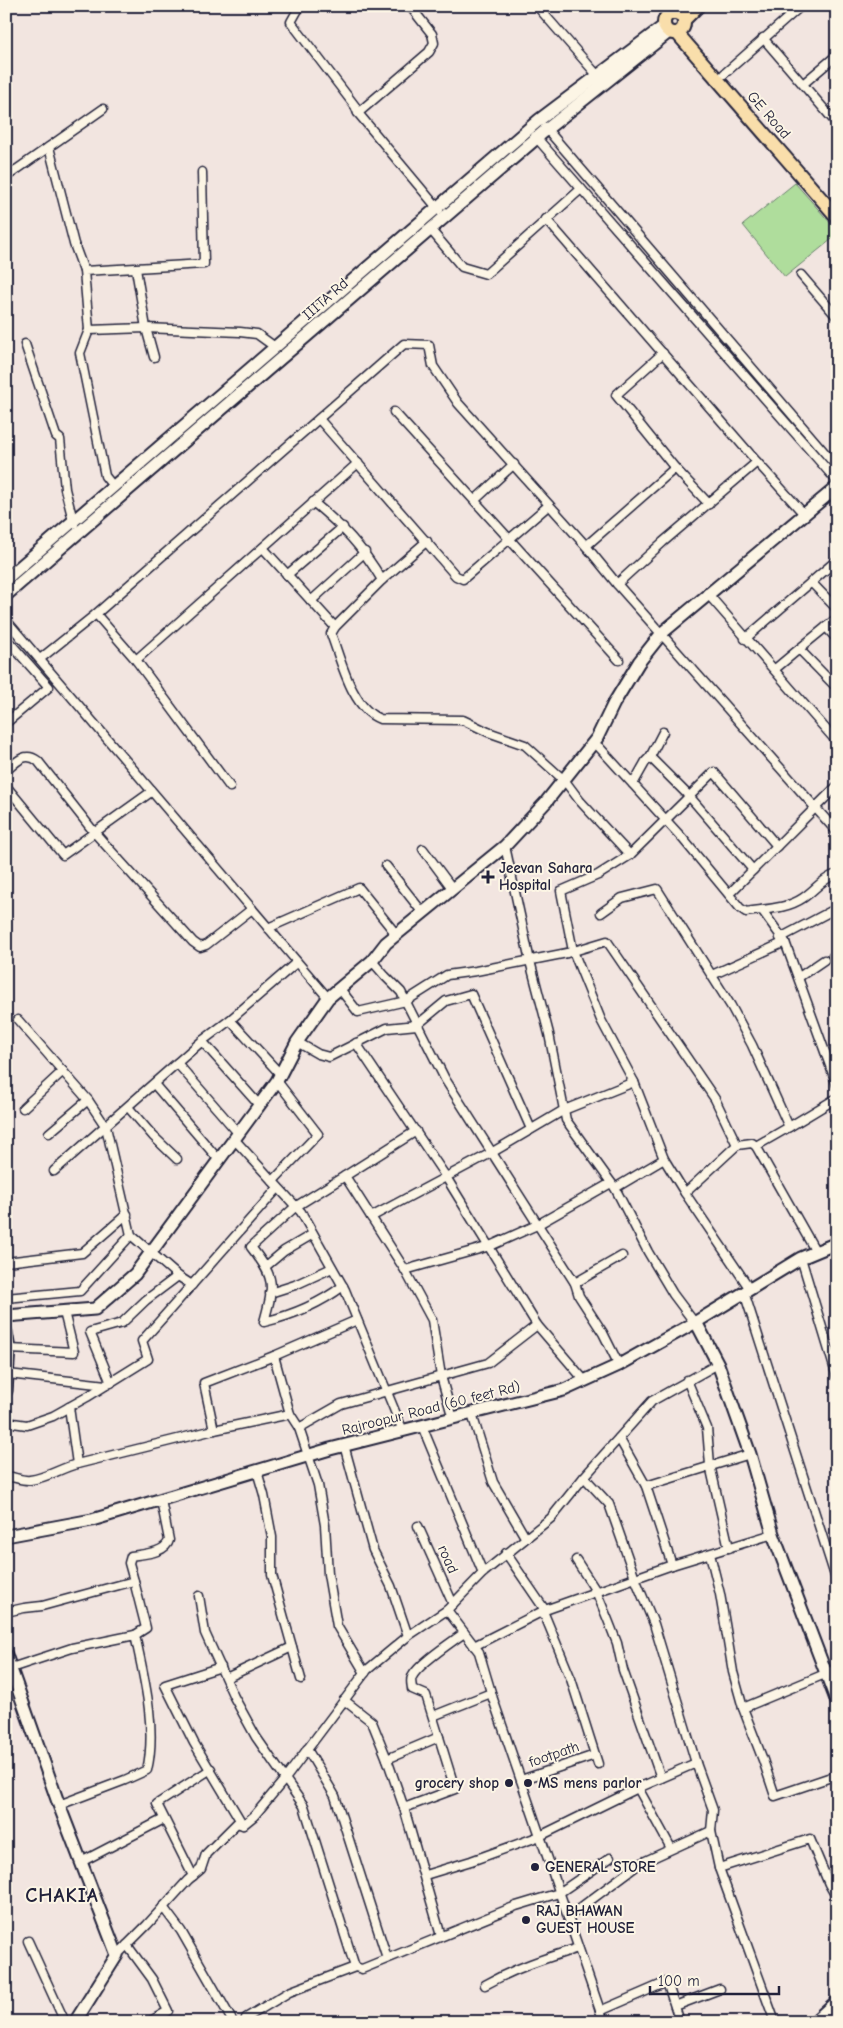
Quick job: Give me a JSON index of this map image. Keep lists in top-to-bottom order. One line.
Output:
{"streets":{"main road":["GE Road","IIITA Rd"],"street":["Rajroopur Road (60 feet Rd)","road","footpath"]},"crossings":[["GE Road","IIITA Rd"],["road","footpath"]],"districts":["CHAKIA"],"places":{"health":["Jeevan Sahara Hospital"],"other":["grocery shop","MS mens parlor","GENERAL STORE","RAJ BHAWAN GUEST HOUSE"]},"scale_bar":"100 m"}
